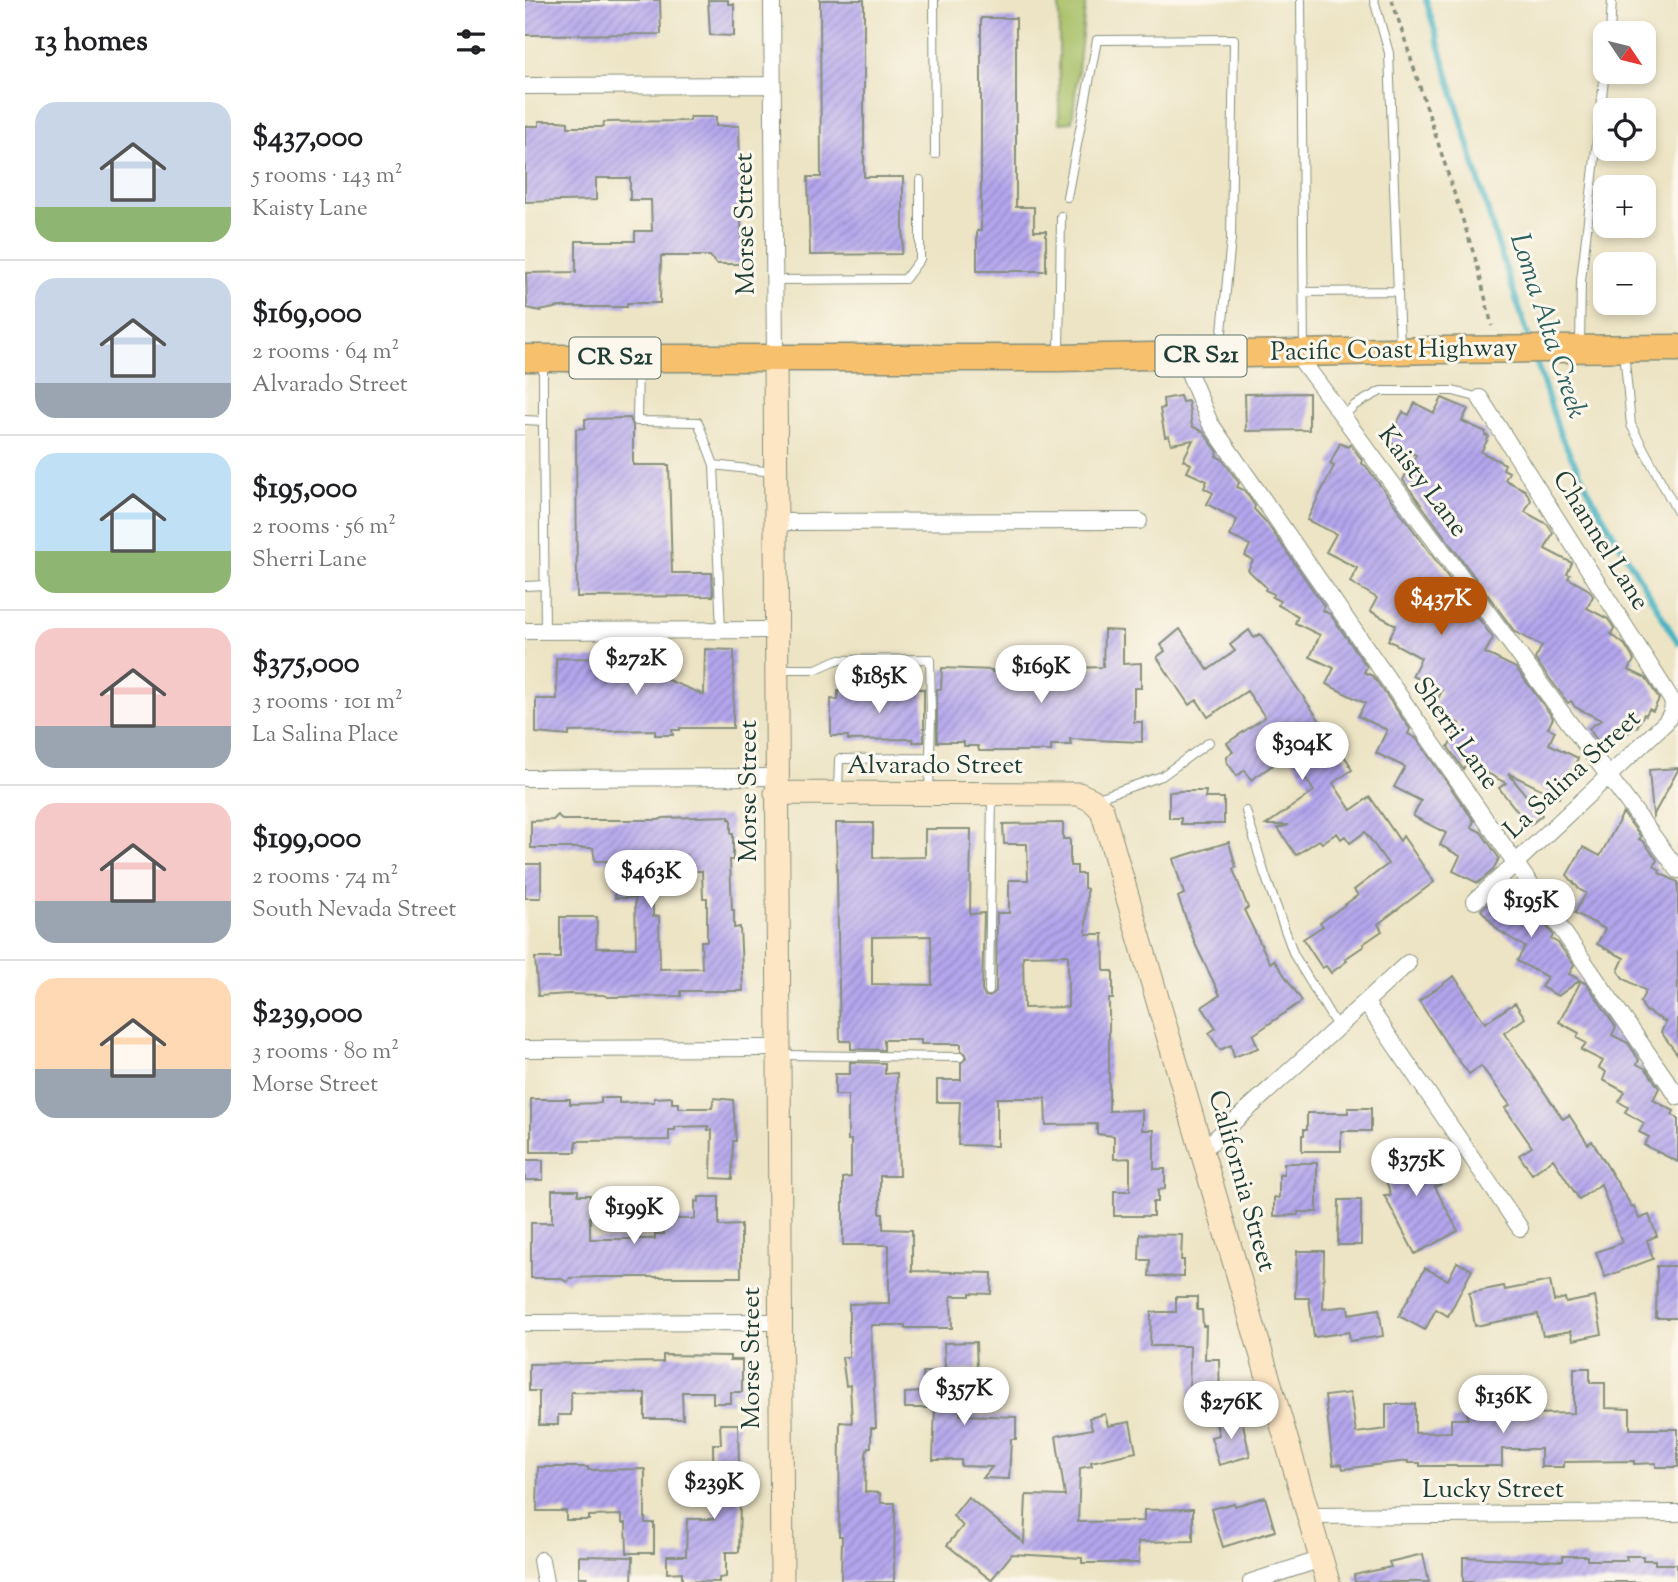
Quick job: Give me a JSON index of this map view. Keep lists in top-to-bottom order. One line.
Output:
{"streets":{"main road":["Pacific Coast Highway","CR S21"],"street":["Morse Street","Kaisty Lane","Channel Lane","Sherri Lane","Alvarado Street","La Salina Street","California Street","Lucky Street"]},"crossings":[["Morse Street","Pacific Coast Highway"],["Morse Street","CR S21"],["Morse Street","Alvarado Street"],["Pacific Coast Highway","CR S21"],["Pacific Coast Highway","Kaisty Lane"],["Pacific Coast Highway","Sherri Lane"],["Kaisty Lane","La Salina Street"],["Channel Lane","La Salina Street"],["Sherri Lane","La Salina Street"],["Alvarado Street","California Street"],["California Street","Lucky Street"]],"water":["Loma Alta Creek"],"north":"bottom right","page":{"heading":"13 homes","map_buttons":["+","−"],"list":[{"name":"$437,000","note":"5 rooms · 143 m² · Kaisty Lane"},{"name":"$169,000","note":"2 rooms · 64 m² · Alvarado Street"},{"name":"$195,000","note":"2 rooms · 56 m² · Sherri Lane"},{"name":"$375,000","note":"3 rooms · 101 m² · La Salina Place"},{"name":"$199,000","note":"2 rooms · 74 m² · South Nevada Street"},{"name":"$239,000","note":"3 rooms · 80 m² · Morse Street"}],"price":["$437K","$272K","$169K","$185K","$304K","$463K","$195K","$375K","$199K","$357K","$136K","$276K","$239K"]}}
